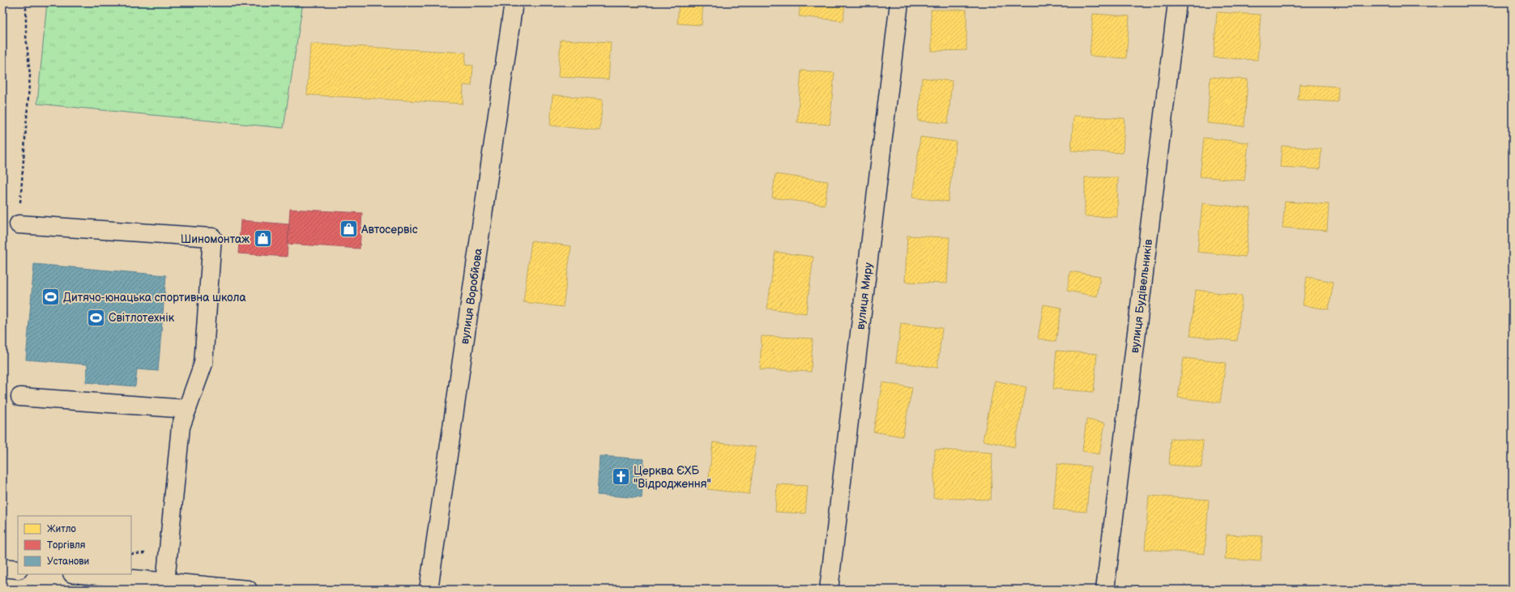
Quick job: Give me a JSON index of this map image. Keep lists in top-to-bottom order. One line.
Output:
{"streets":{"street":["вулиця Воробйова","вулиця Миру","вулиця Будівельників"]},"places":{"shop":["Автосервіс","Шиномонтаж"],"sports":["Дитячо-юнацька спортивна школа","Світлотехнік"],"church":["Церква ЄХБ \"Відродження\""]},"legend":["Житло","Торгівля","Установи"]}
